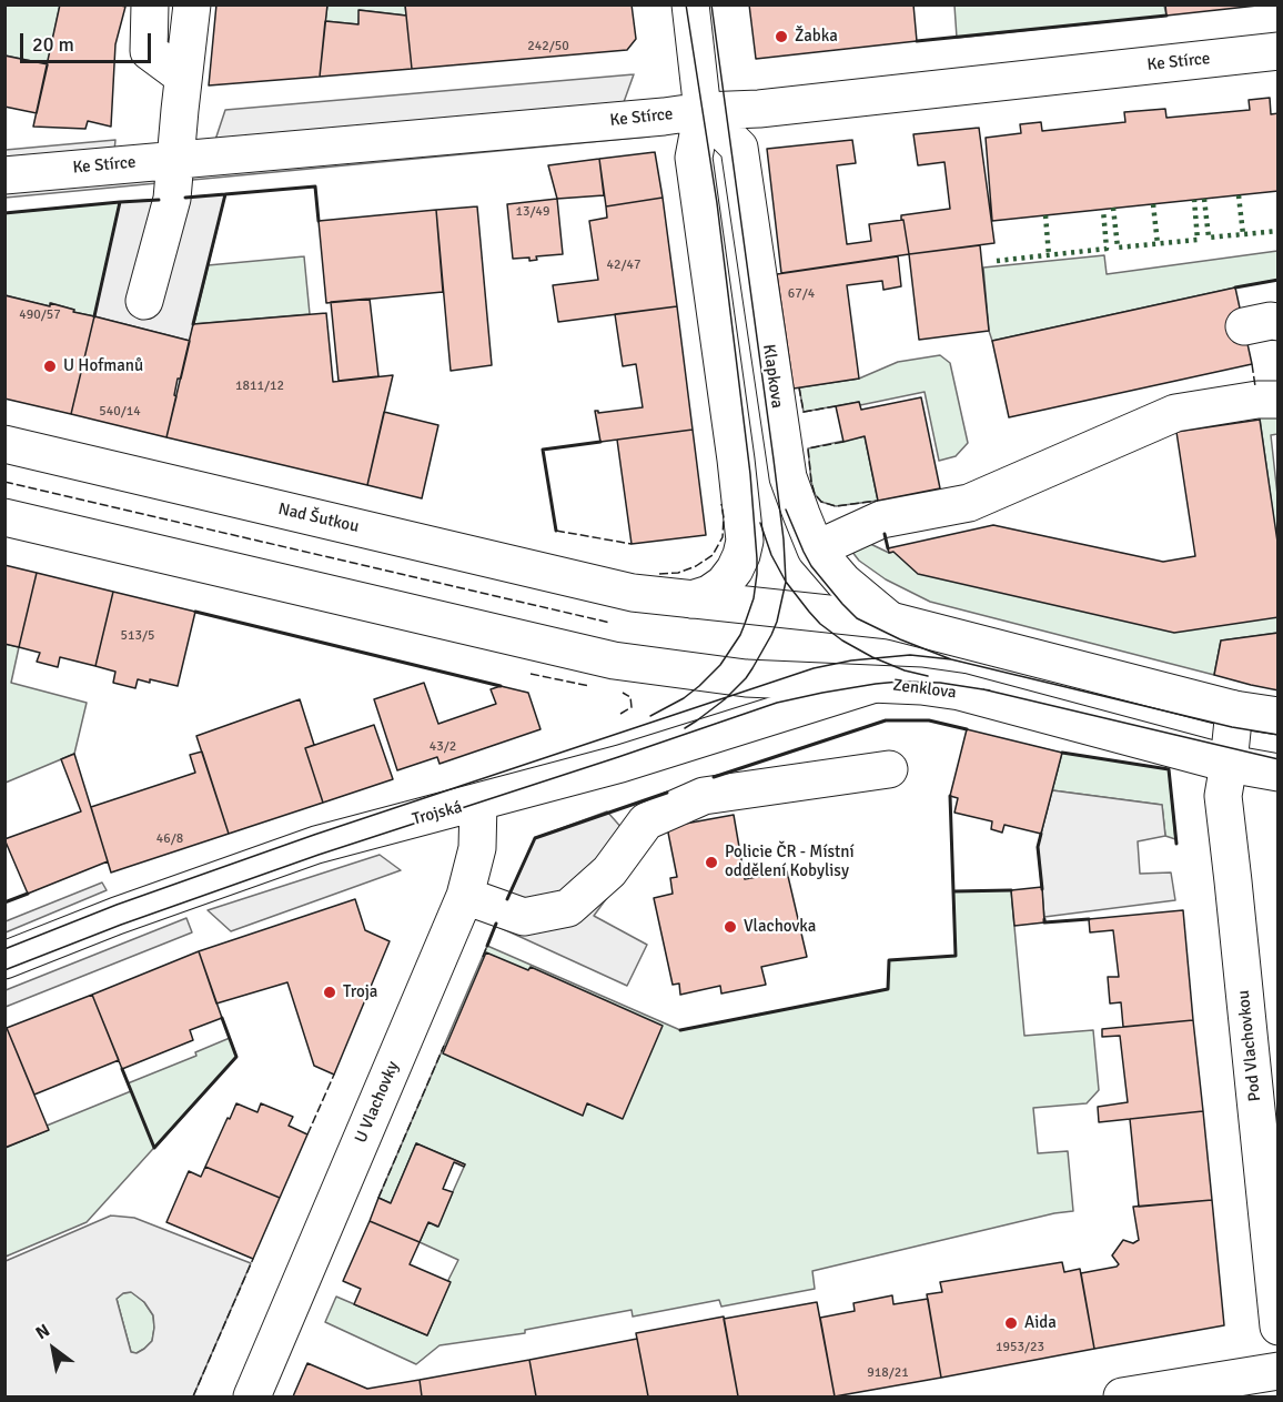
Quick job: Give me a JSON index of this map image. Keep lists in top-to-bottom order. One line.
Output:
{"streets":{"street":["Ke Stírce","Klapkova","Nad Šutkou","Zenklova","Trojská","Pod Vlachovkou","U Vlachovky"]},"crossings":[["Ke Stírce","Klapkova"],["Zenklova","Trojská"],["Zenklova","Pod Vlachovkou"],["Trojská","U Vlachovky"]],"places":["Žabka","U Hofmanů","Policie ČR - Místní oddělení Kobylisy","Vlachovka","Troja","Aida"],"house_numbers":["242/50","13/49","42/47","67/4","490/57","1811/12","540/14","513/5","43/2","46/8","1953/23","918/21"],"scale_bar":"20 m","north":"top left"}
